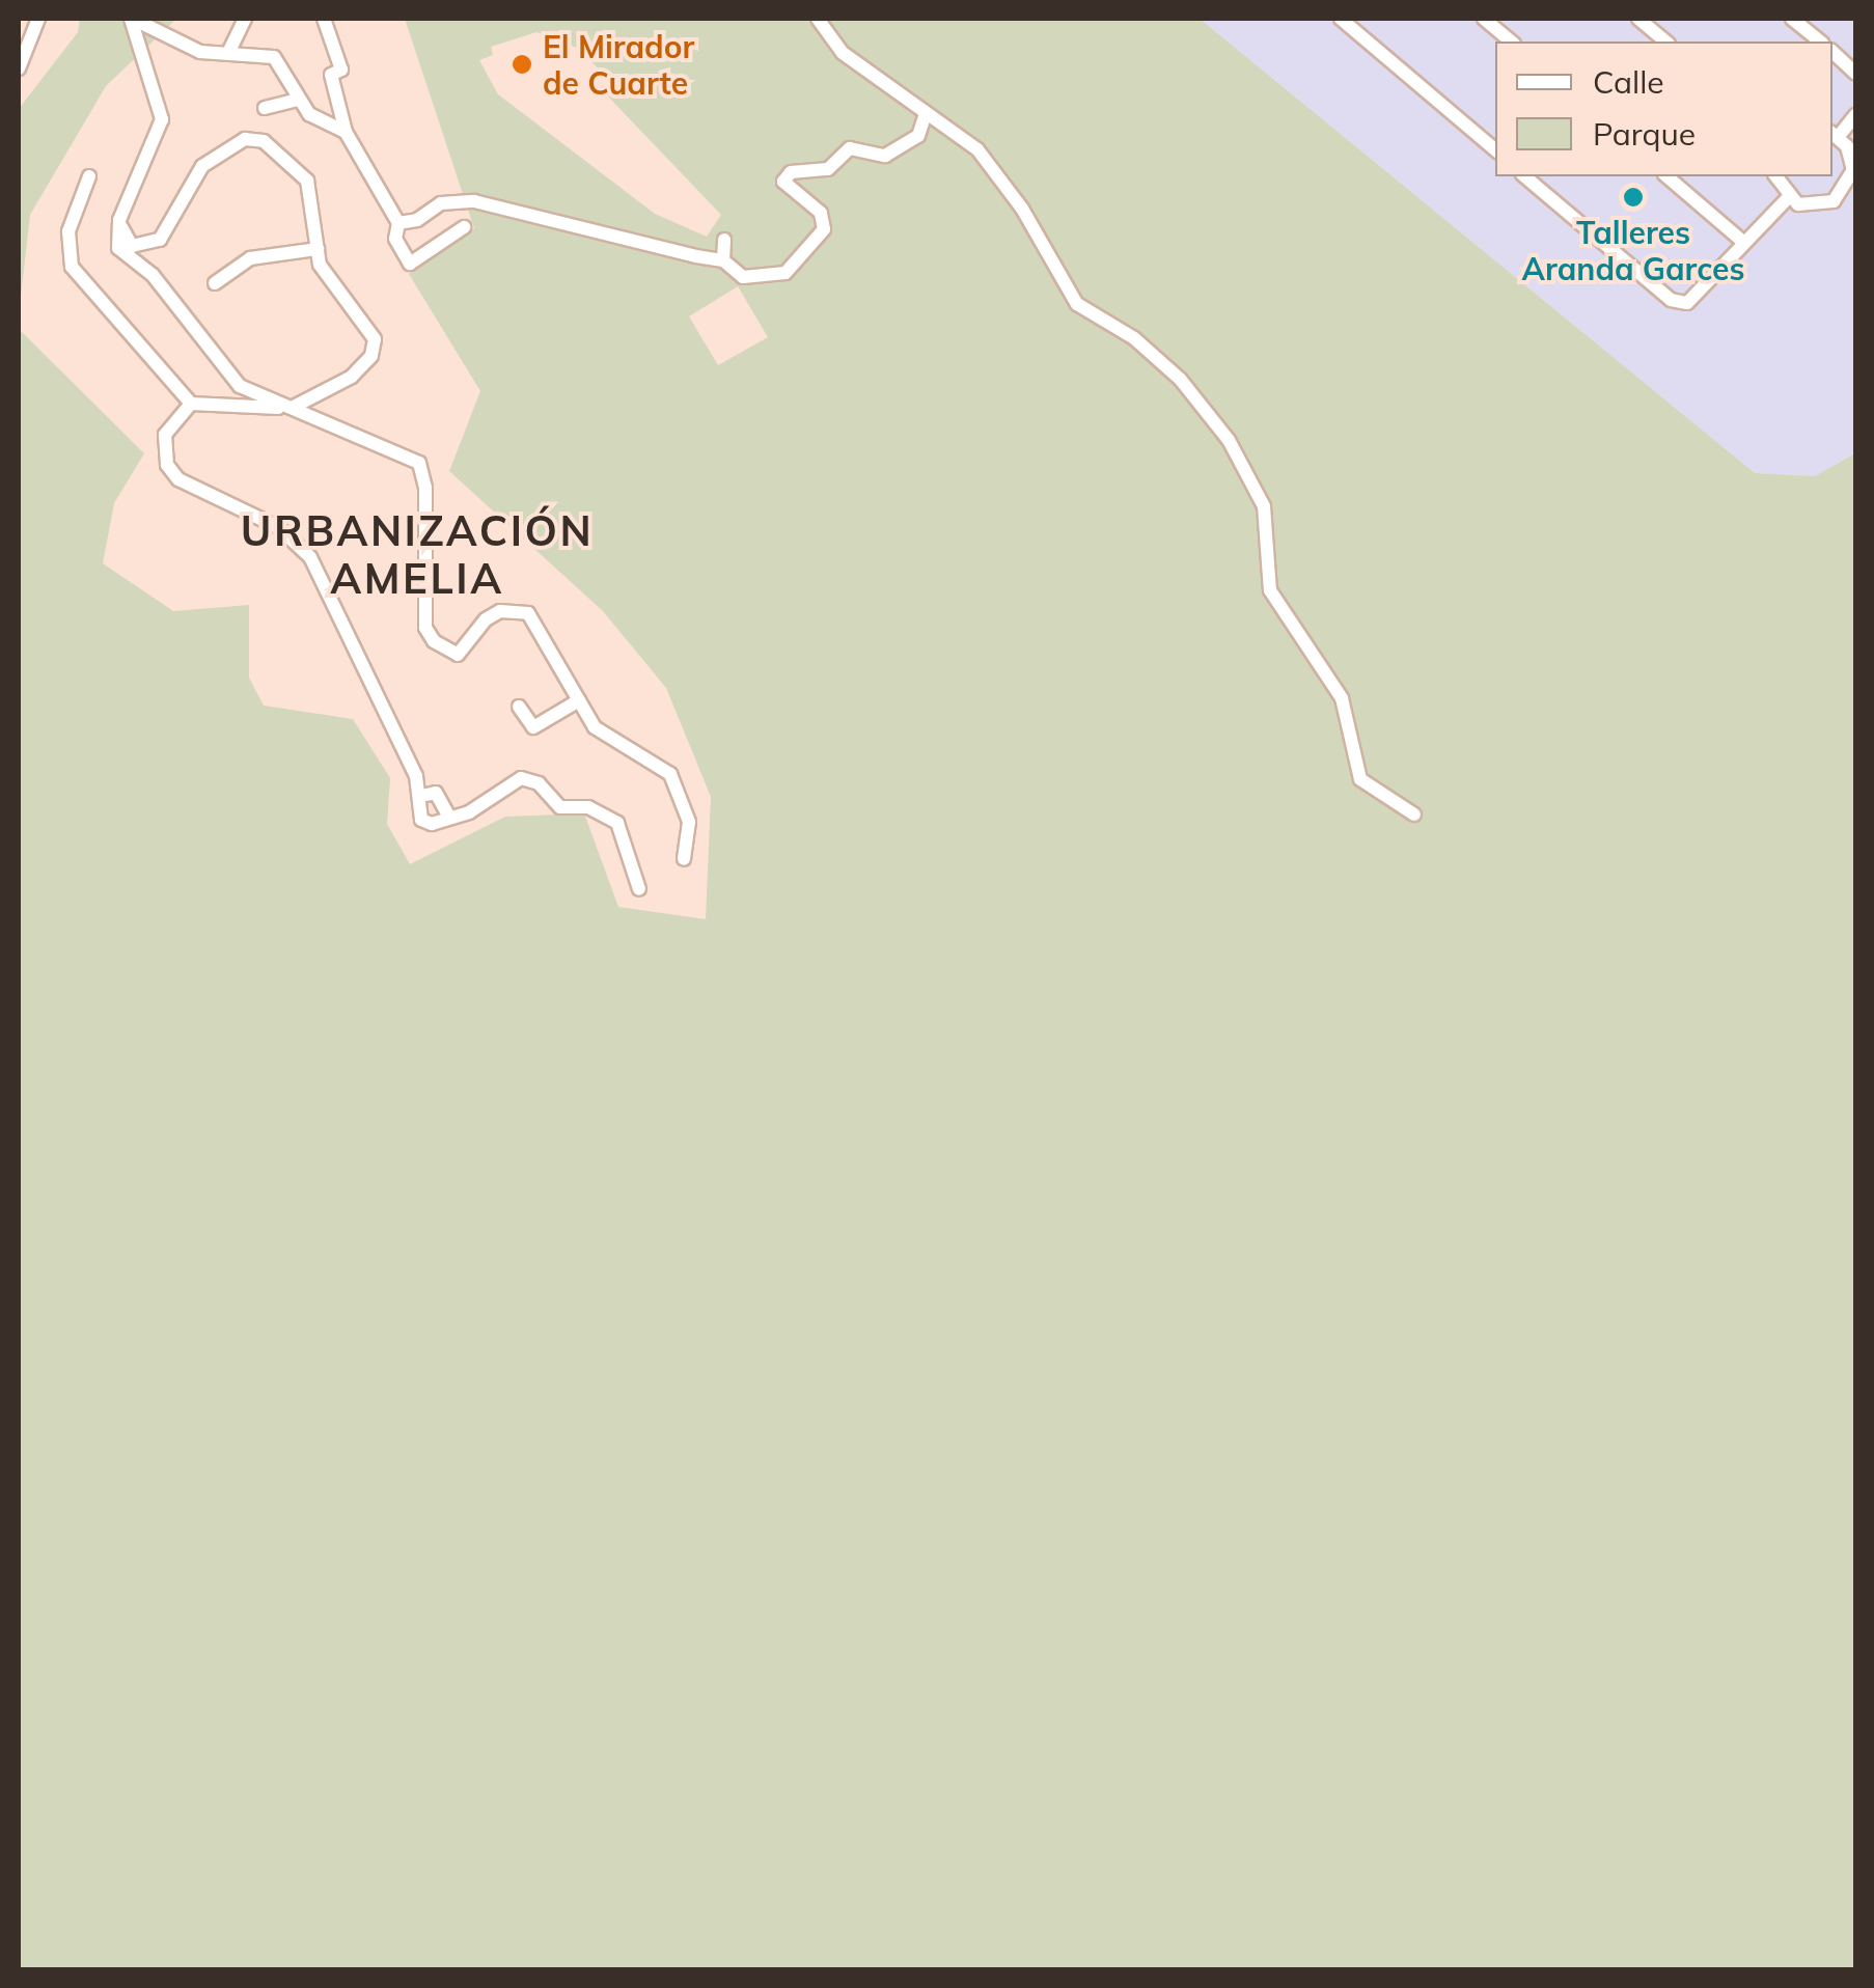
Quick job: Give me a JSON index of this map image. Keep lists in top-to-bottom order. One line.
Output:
{"districts":["URBANIZACIÓN AMELIA"],"places":["El Mirador de Cuarte","Talleres Aranda Garces"],"legend":["Calle","Parque"]}
